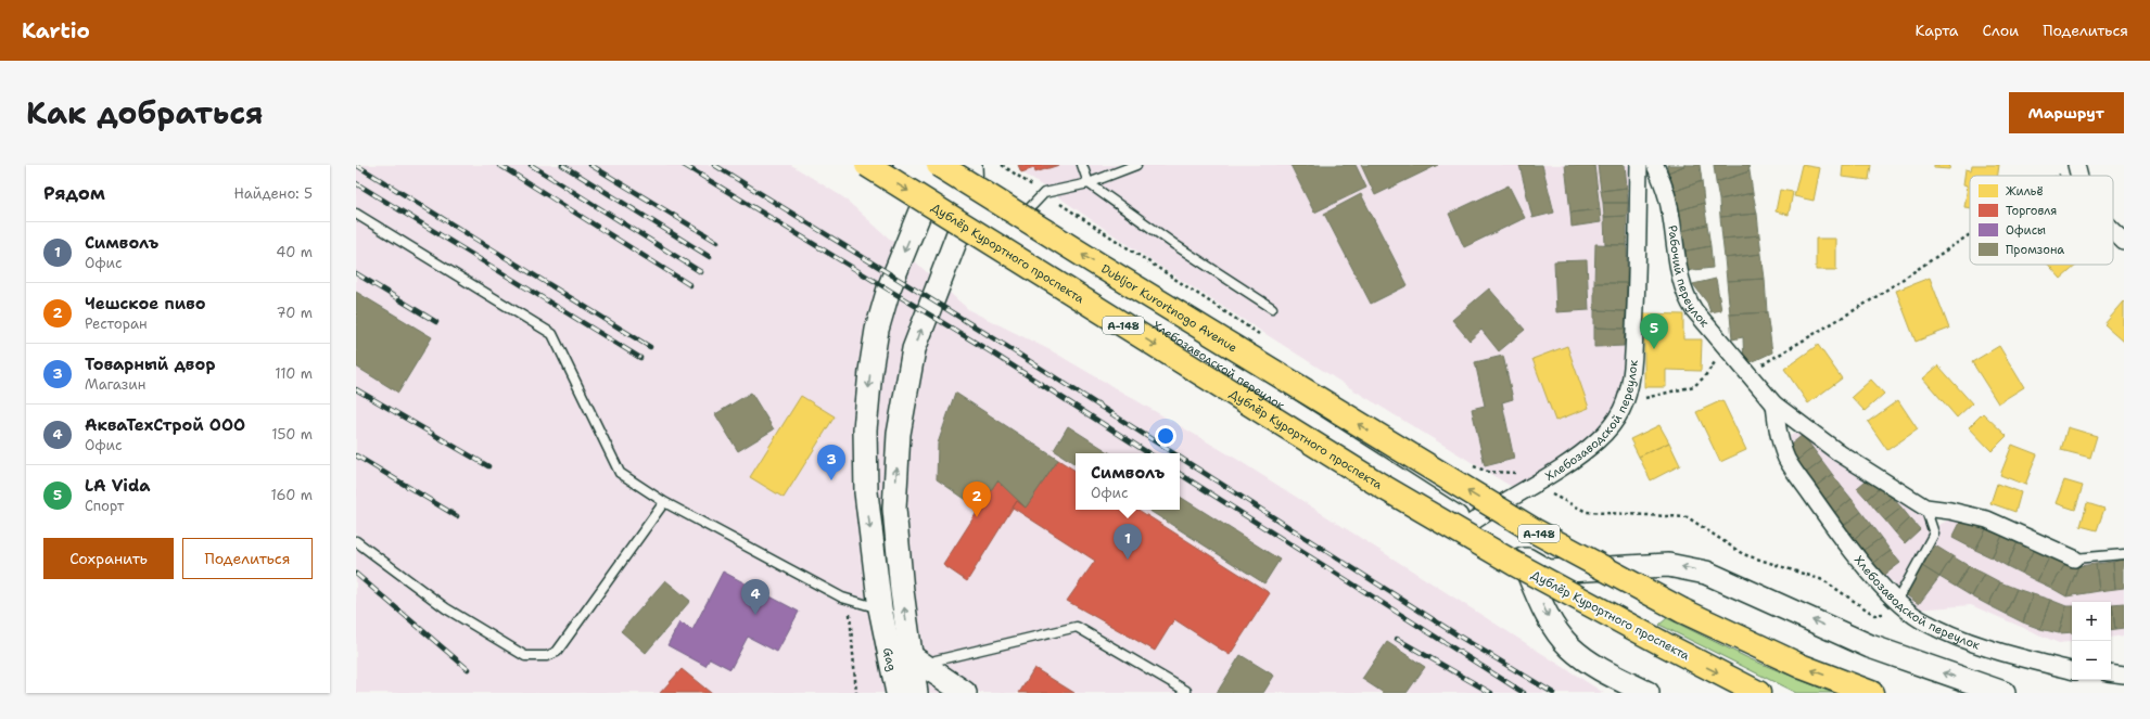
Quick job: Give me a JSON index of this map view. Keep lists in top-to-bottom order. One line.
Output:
{"streets":{"main road":["Дублёр Курортного проспекта","Dubljor Kurortnogo Avenue","А-148","Хлебозаводской переулок","Gag"],"street":["Рабочий переулок"]},"crossings":[["Dubljor Kurortnogo Avenue","Хлебозаводской переулок"],["А-148","Хлебозаводской переулок"]],"one_way":["Дублёр Курортного проспекта","Dubljor Kurortnogo Avenue"],"legend":["Жильё","Торговля","Офисы","Промзона"],"page":{"header":"Kartio","nav":["Карта","Слои","Поделиться"],"title":"Как добраться","buttons":["Маршрут",["Сохранить","Поделиться"]],"heading":["Рядом","Найдено: 5"],"list":[{"mark":"1","name":"Символъ","note":"Офис","value":"40 m"},{"mark":"2","name":"Чешское пиво","note":"Ресторан","value":"70 m"},{"mark":"3","name":"Товарный двор","note":"Магазин","value":"110 m"},{"mark":"4","name":"АкваТехСтрой ООО","note":"Офис","value":"150 m"},{"mark":"5","name":"LA Vida","note":"Спорт","value":"160 m"}],"pins":["5","3","2","1","4"],"popup":["Символъ","Офис"],"map_buttons":["+","−"]}}
